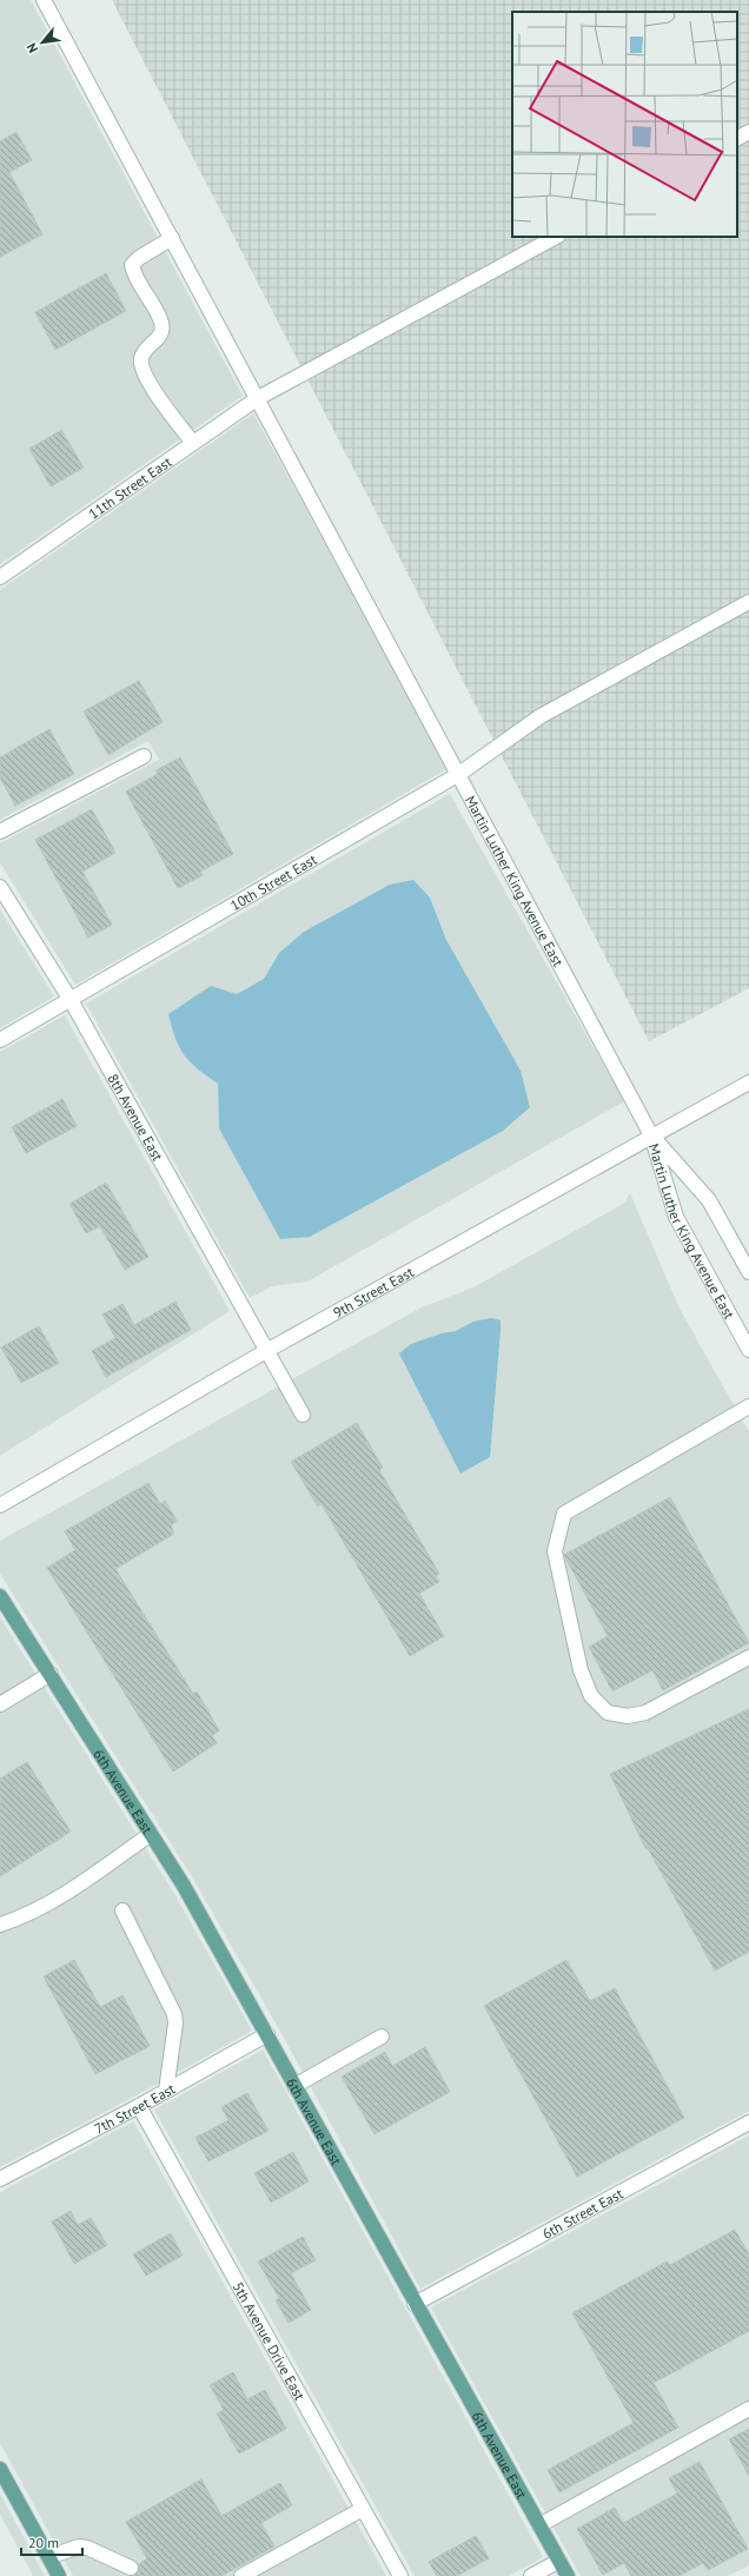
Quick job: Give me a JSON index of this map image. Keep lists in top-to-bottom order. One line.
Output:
{"streets":{"main road":["6th Avenue East"],"street":["11th Street East","Martin Luther King Avenue East","10th Street East","8th Avenue East","9th Street East","7th Street East","6th Street East","5th Avenue Drive East"]},"crossings":[["11th Street East","Martin Luther King Avenue East"],["Martin Luther King Avenue East","10th Street East"],["Martin Luther King Avenue East","9th Street East"],["10th Street East","8th Avenue East"],["8th Avenue East","9th Street East"],["6th Avenue East","7th Street East"],["6th Avenue East","6th Street East"],["7th Street East","5th Avenue Drive East"]],"scale_bar":"20 m","north":"bottom left"}
